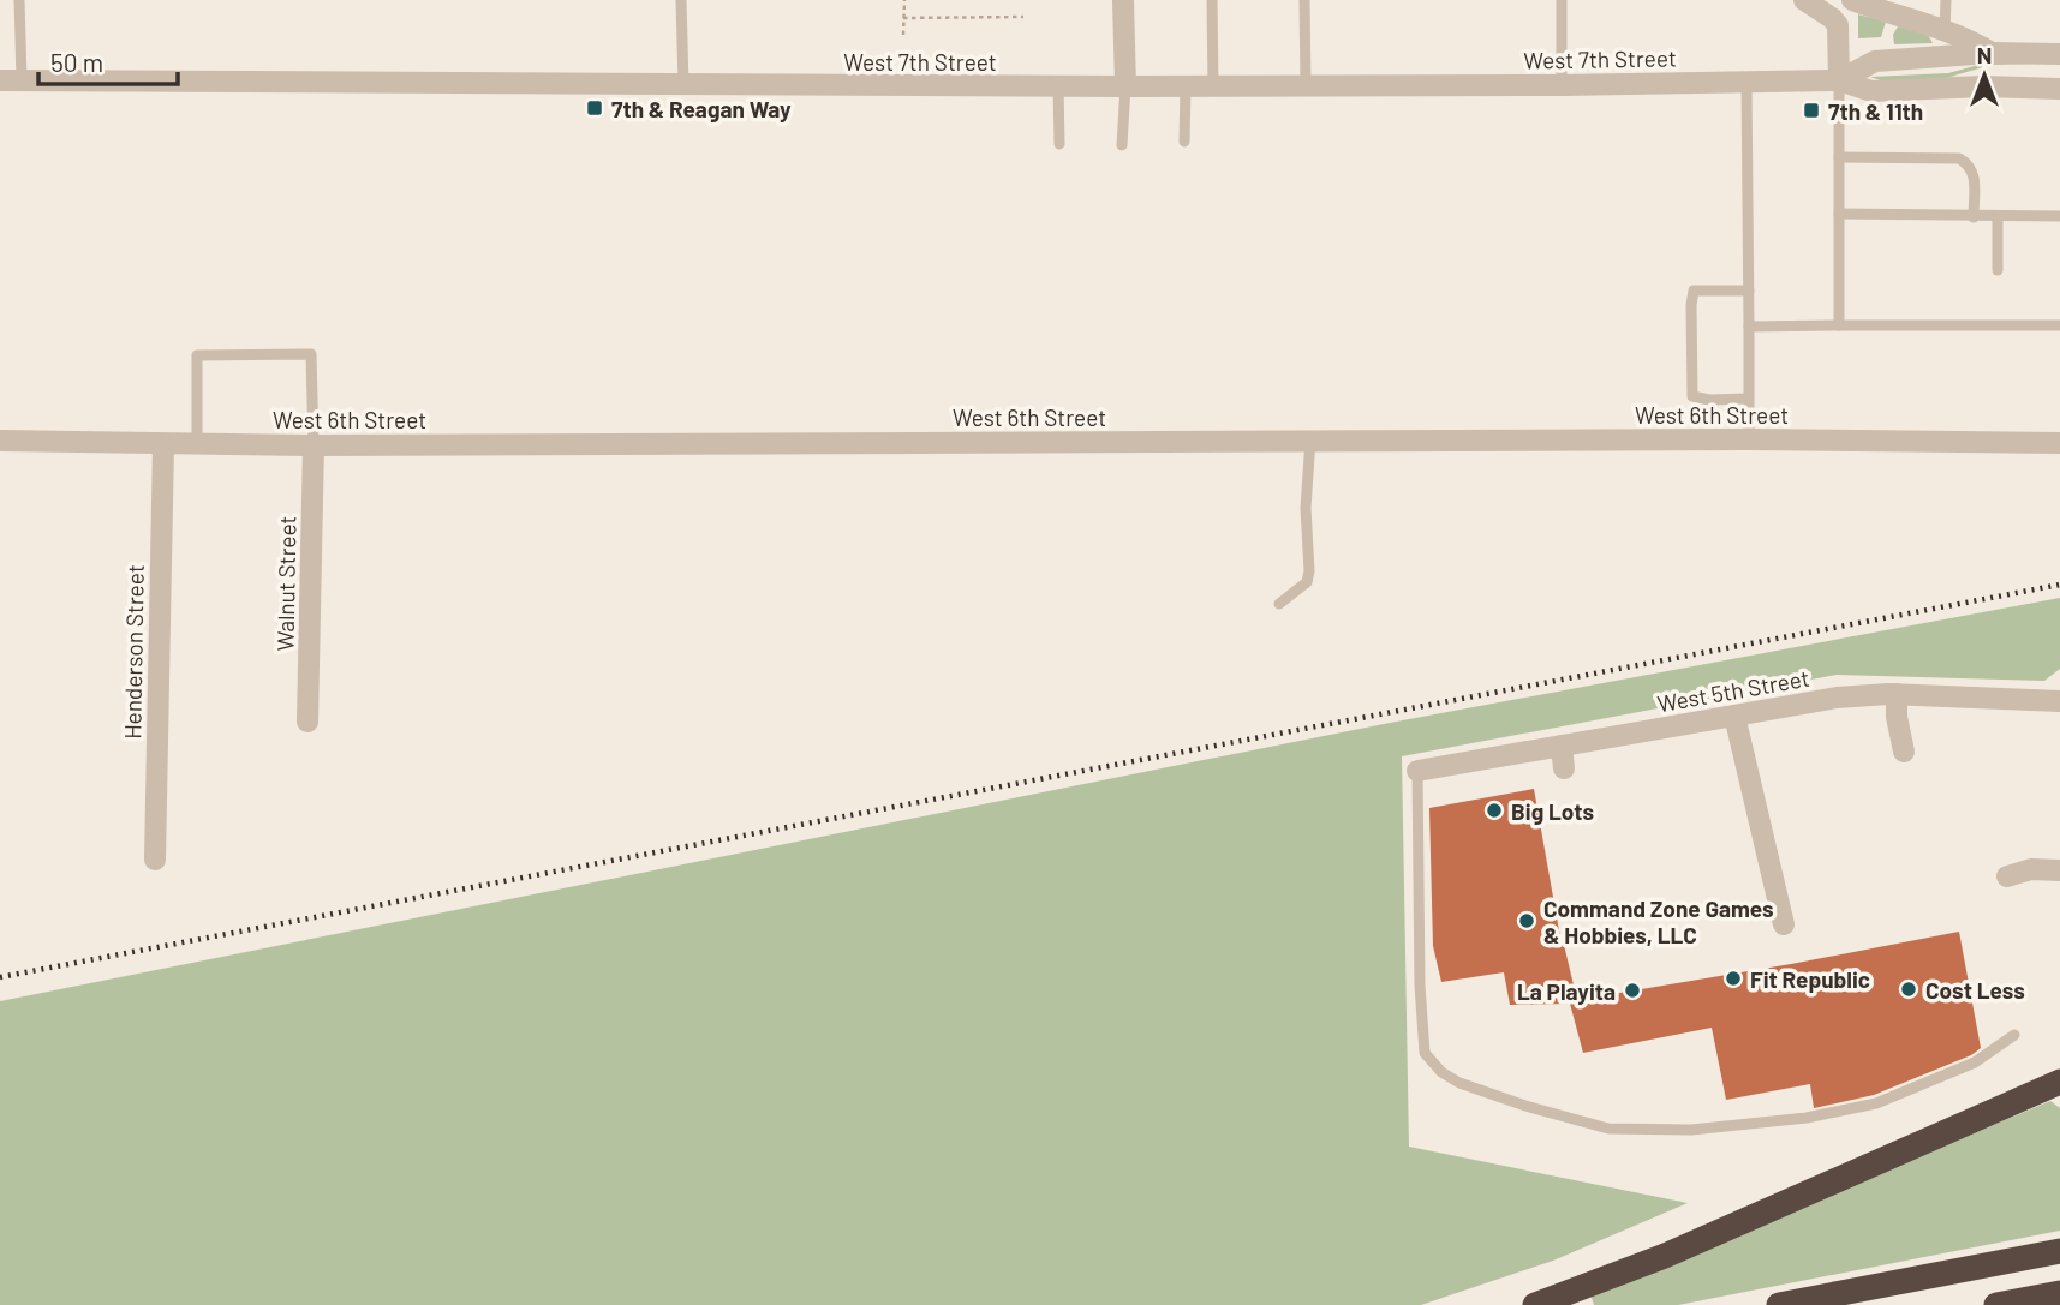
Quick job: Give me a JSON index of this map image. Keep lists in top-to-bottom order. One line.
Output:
{"streets":{"street":["West 7th Street","West 6th Street","Walnut Street","Henderson Street","West 5th Street"]},"crossings":[["West 6th Street","Walnut Street"],["West 6th Street","Henderson Street"]],"places":{"transit":["7th & Reagan Way","7th & 11th"],"other":["Big Lots","Command Zone Games & Hobbies, LLC","Fit Republic","Cost Less","La Playita"]},"scale_bar":"50 m","north":"top"}
